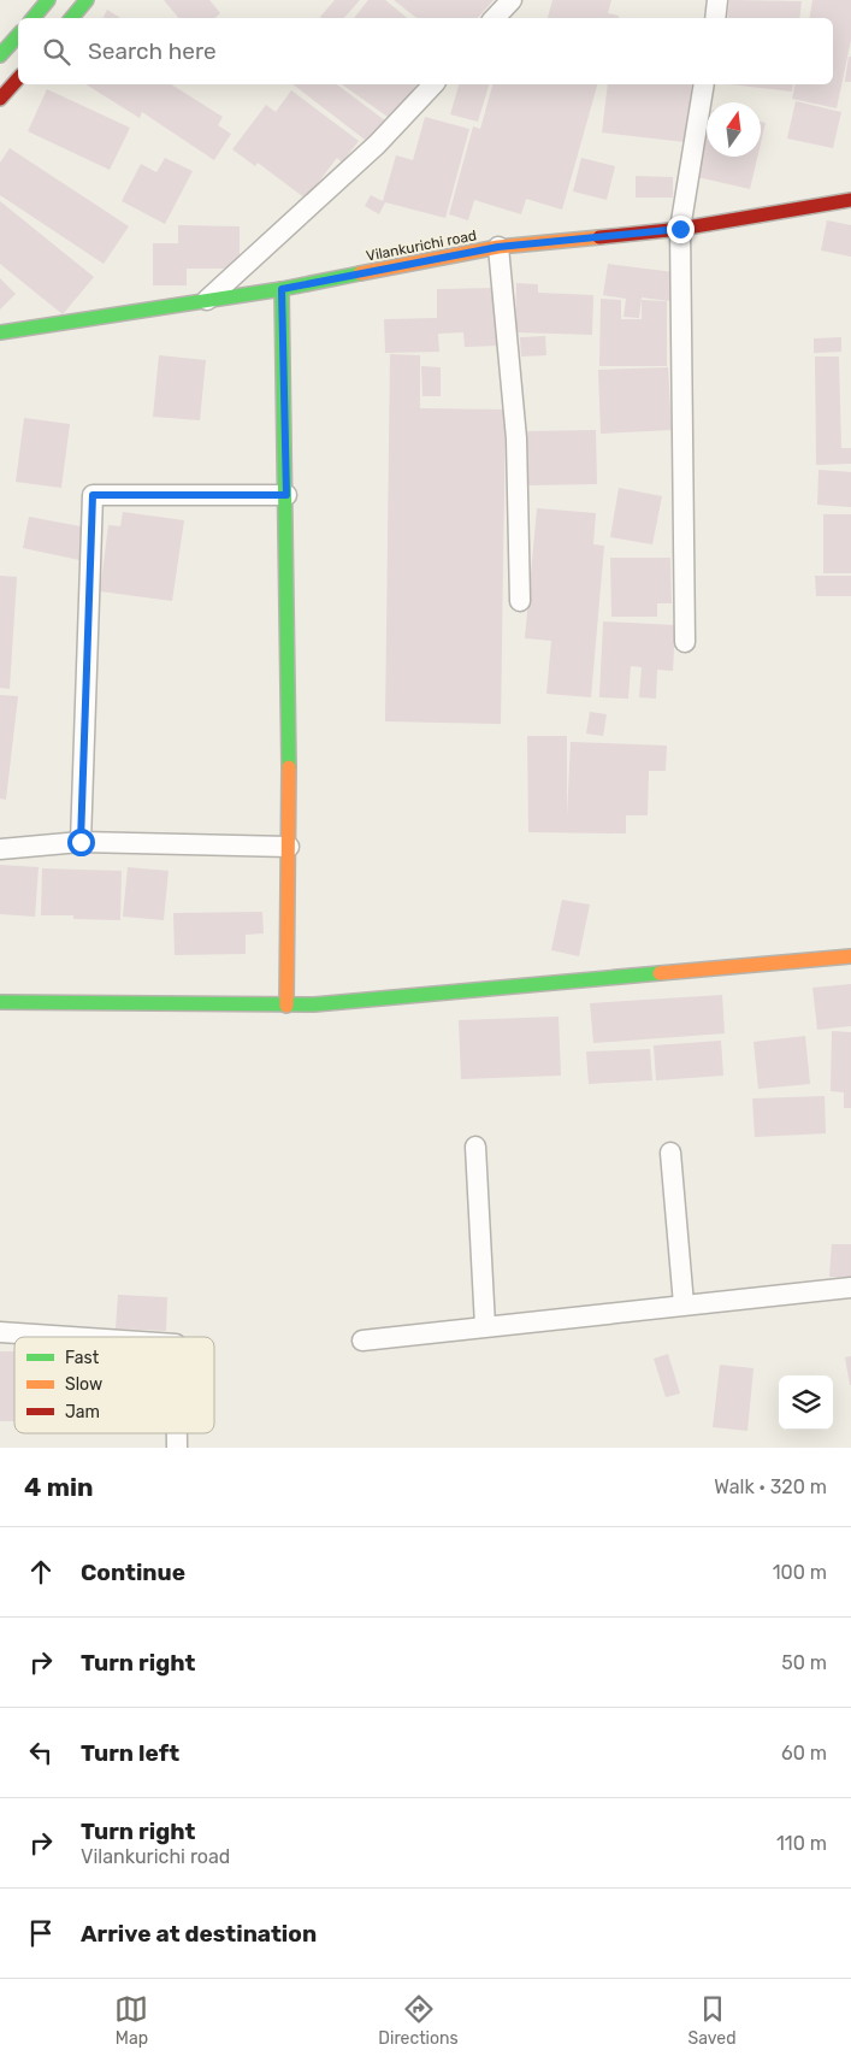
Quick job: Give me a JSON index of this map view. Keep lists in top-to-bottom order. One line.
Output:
{"streets":{"main road":["Vilankurichi road"]},"legend":["Fast","Slow","Jam"],"north":"top","page":{"search":"Search here","heading":["4 min","Walk · 320 m"],"list":[["Continue","100 m"],["Turn right","50 m"],["Turn left","60 m"],["Turn right","Vilankurichi road","110 m"],"Arrive at destination"],"nav":["Map","Directions","Saved"]}}
